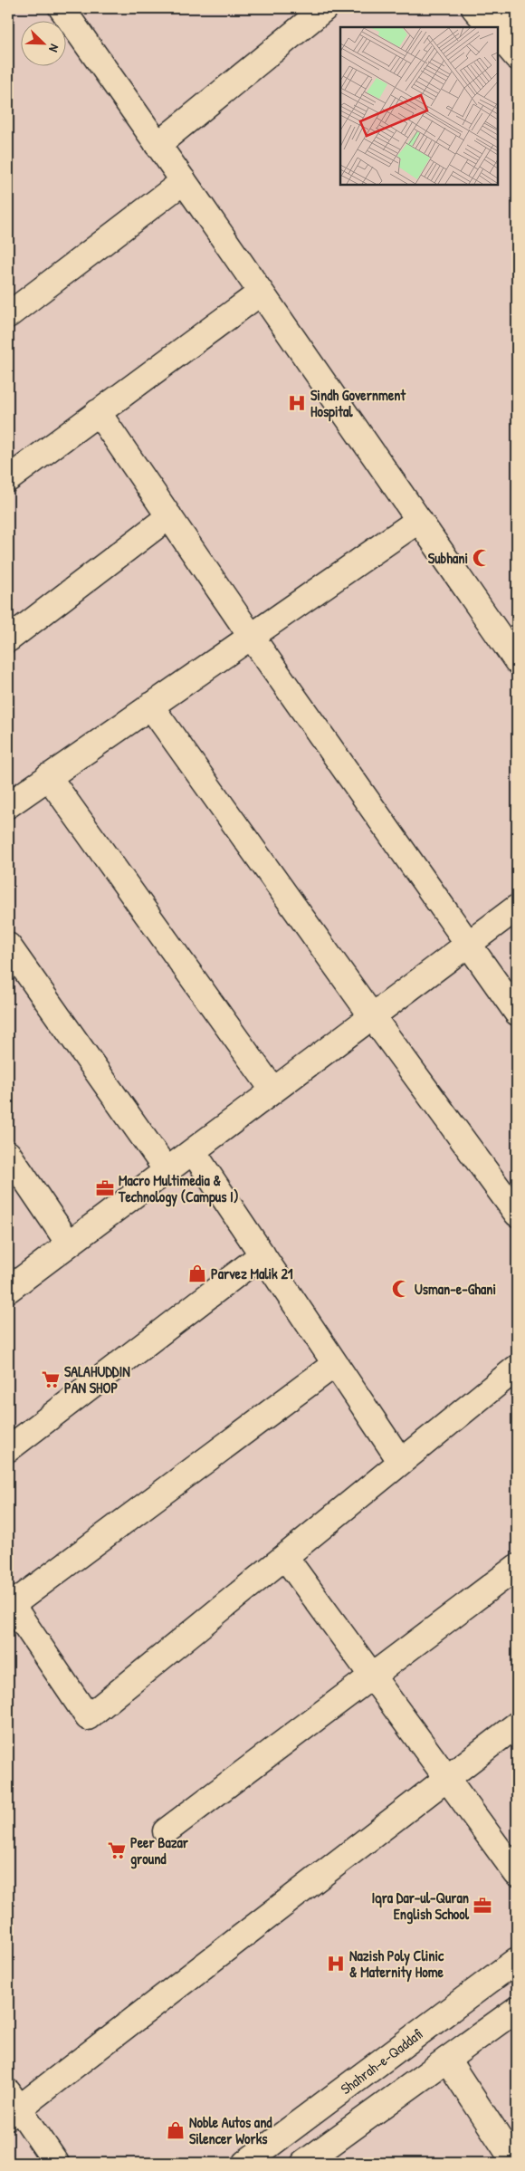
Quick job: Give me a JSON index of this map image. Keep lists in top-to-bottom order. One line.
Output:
{"streets":{"street":["Shahrah-e-Qaddafi"]},"places":{"hospital":["Sindh Government Hospital","Nazish Poly Clinic & Maternity Home"],"mosque":["Subhani","Usman-e-Ghani"],"office":["Macro Multimedia & Technology (Campus I)","Iqra Dar-ul-Quran English School"],"shop":["Parvez Malik 21","Noble Autos and Silencer Works"],"supermarket":["SALAHUDDIN PAN SHOP","Peer Bazar ground"]},"north":"bottom right"}
